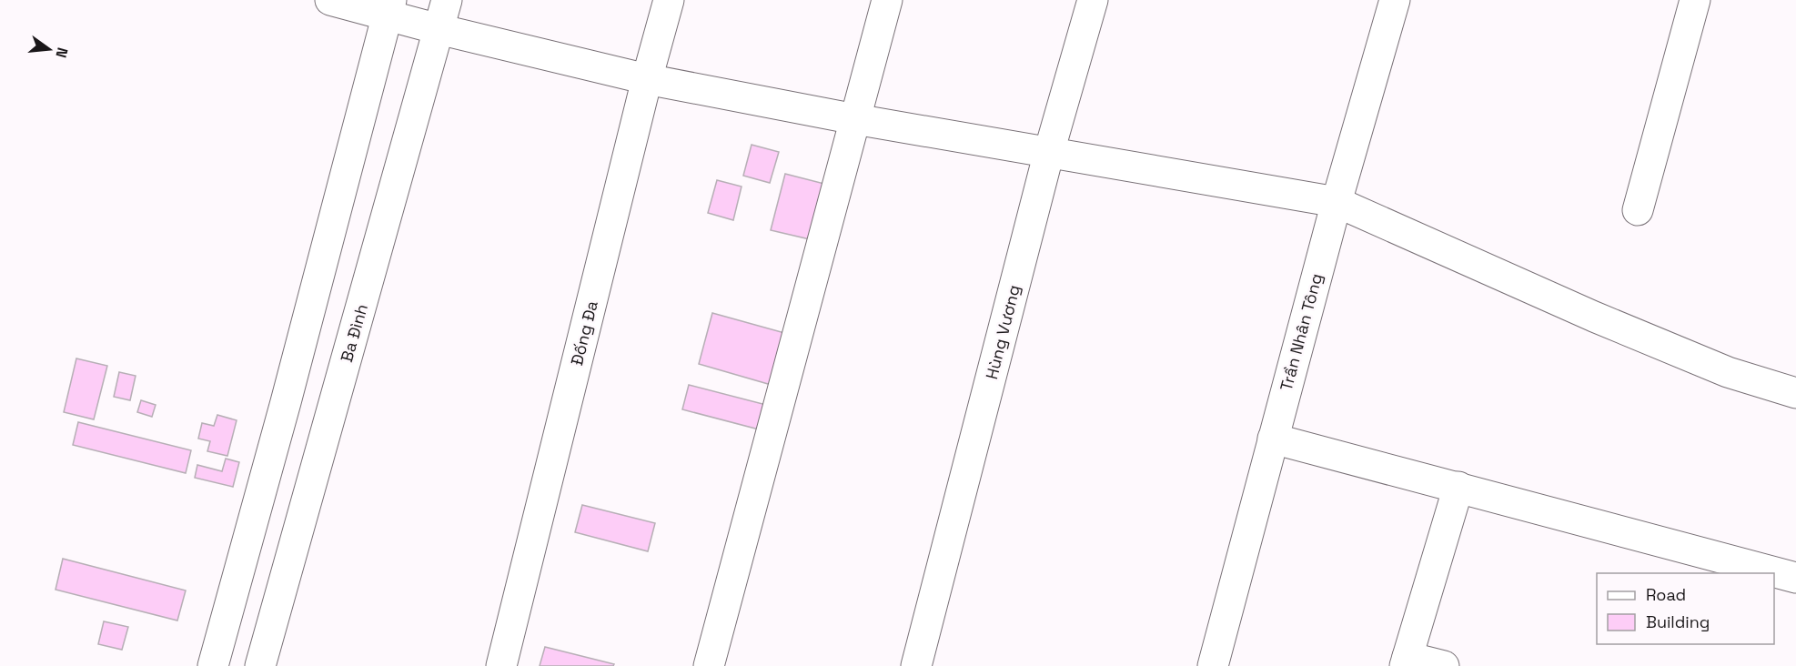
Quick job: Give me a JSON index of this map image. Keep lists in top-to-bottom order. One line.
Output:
{"streets":{"street":["Hùng Vương","Trần Nhân Tông","Ba Đình","Đống Đa"]},"legend":["Road","Building"],"north":"right"}
